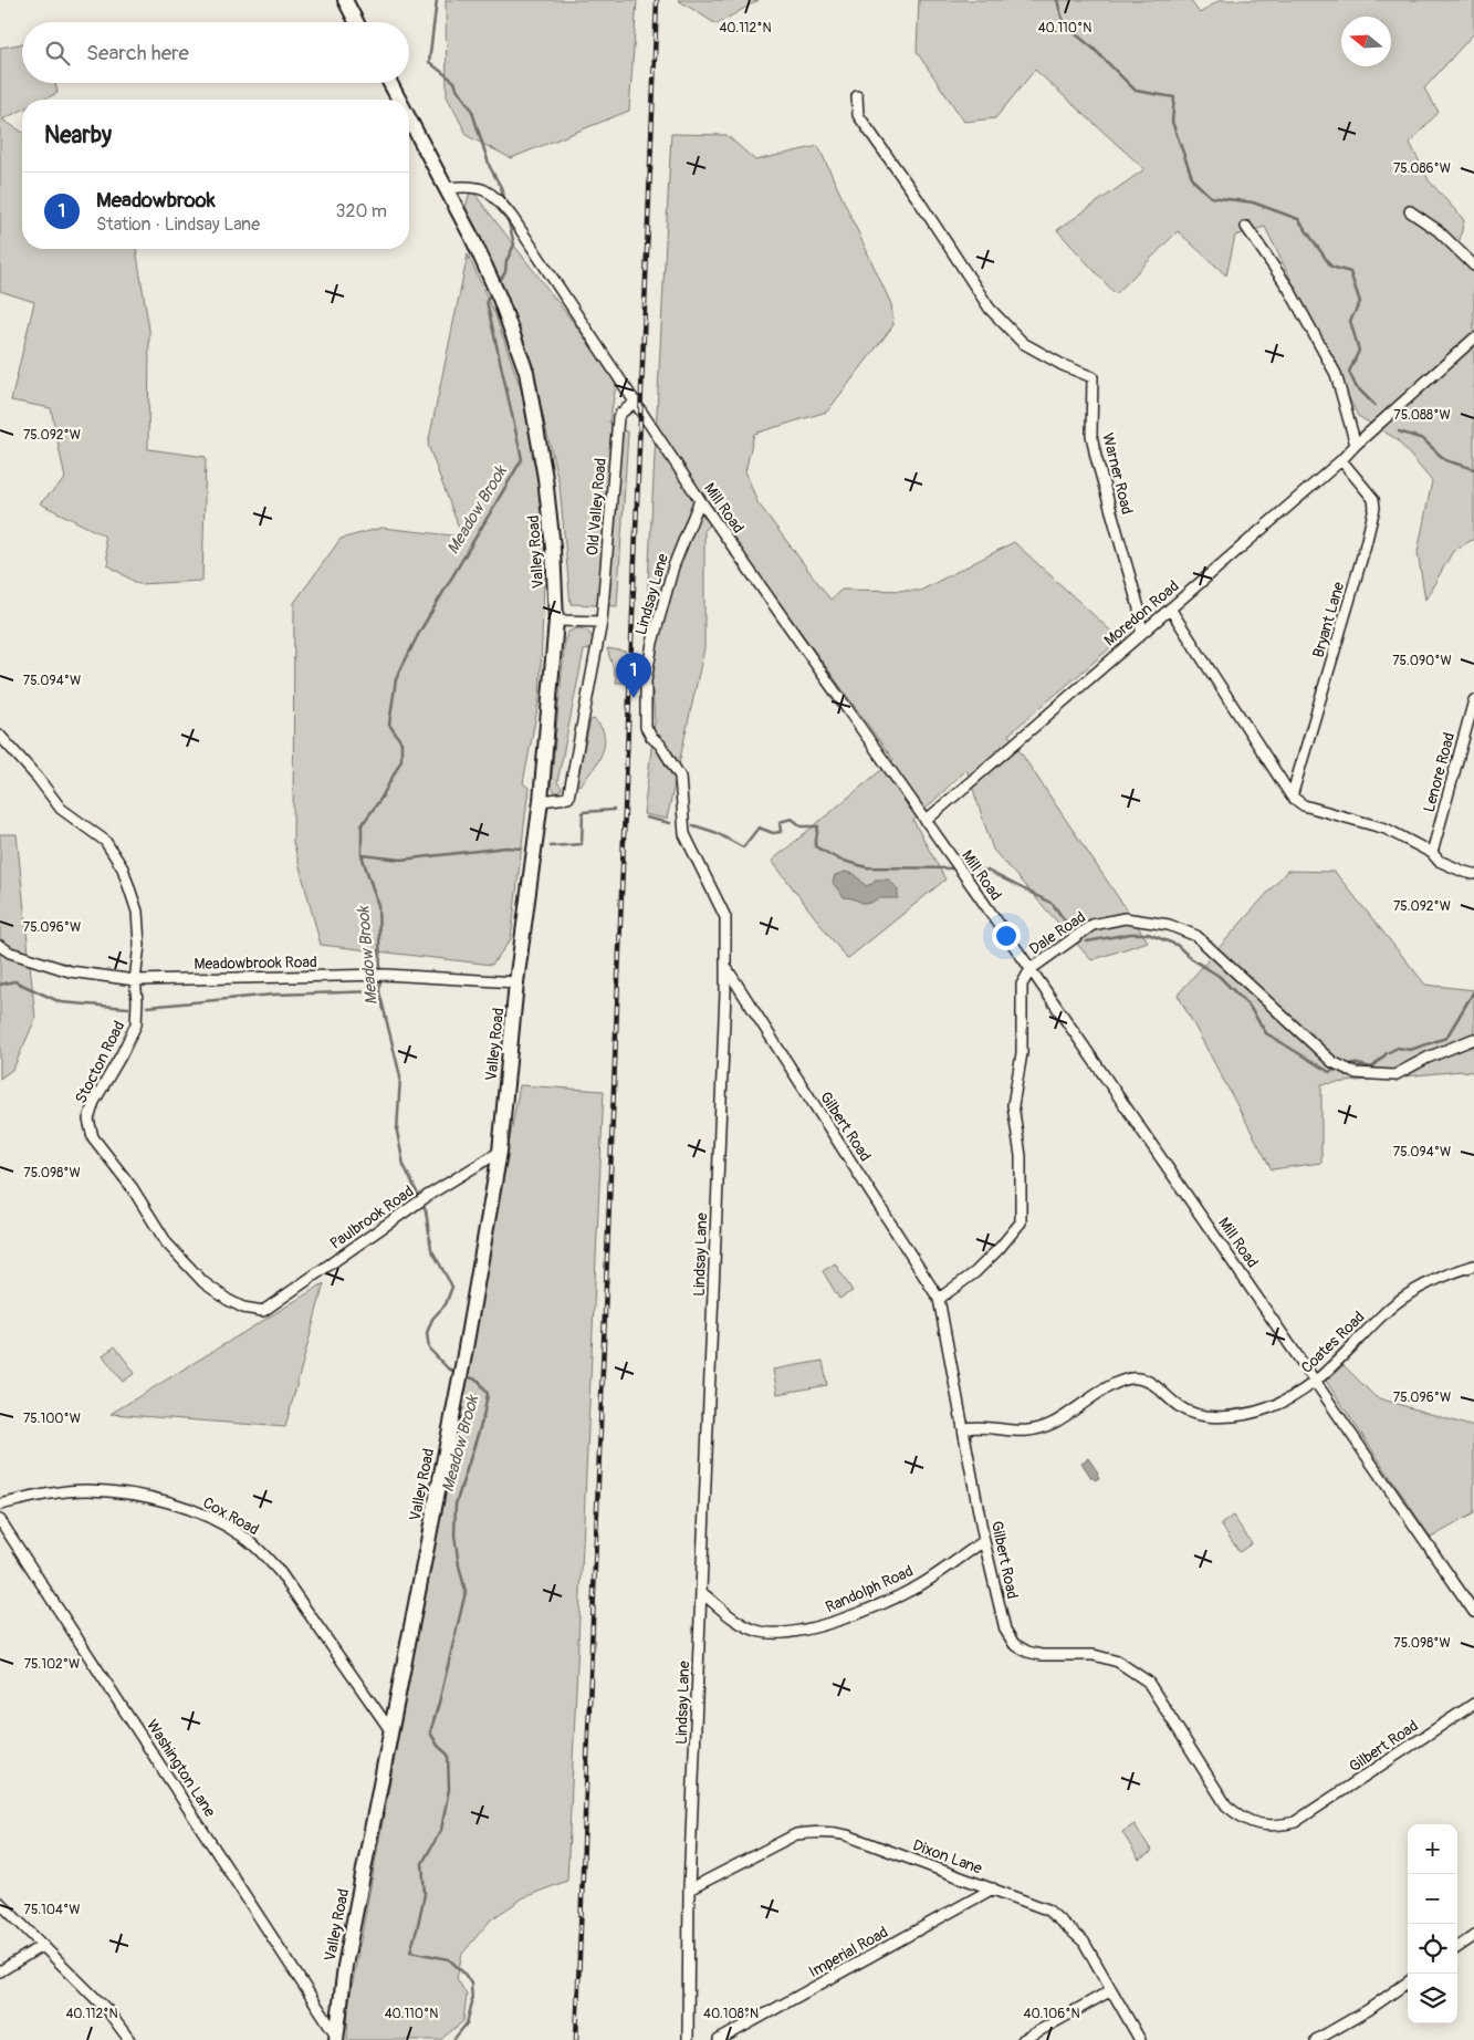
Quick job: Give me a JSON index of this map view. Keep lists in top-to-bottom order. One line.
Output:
{"streets":{"main road":["Valley Road"],"street":["Warner Road","Old Valley Road","Mill Road","Lindsay Lane","Moredon Road","Bryant Lane","Lenore Road","Dale Road","Meadowbrook Road","Stocton Road","Gilbert Road","Paulbrook Road","Coates Road","Cox Road","Randolph Road","Washington Lane","Dixon Lane","Imperial Road"]},"crossings":[["Warner Road","Moredon Road"],["Old Valley Road","Mill Road"],["Old Valley Road","Valley Road"],["Mill Road","Valley Road"],["Mill Road","Lindsay Lane"],["Mill Road","Moredon Road"],["Mill Road","Dale Road"],["Mill Road","Coates Road"],["Valley Road","Meadowbrook Road"],["Valley Road","Paulbrook Road"],["Valley Road","Cox Road"],["Valley Road","Washington Lane"],["Lindsay Lane","Gilbert Road"],["Lindsay Lane","Randolph Road"],["Lindsay Lane","Dixon Lane"],["Moredon Road","Bryant Lane"],["Dale Road","Gilbert Road"],["Meadowbrook Road","Stocton Road"],["Stocton Road","Paulbrook Road"],["Gilbert Road","Coates Road"],["Gilbert Road","Randolph Road"],["Dixon Lane","Imperial Road"]],"water":["Meadow Brook"],"north":"left","page":{"search":"Search here","heading":"Nearby","list":[{"mark":"1","name":"Meadowbrook","note":"Station · Lindsay Lane","value":"320 m"}],"pins":"1","map_buttons":["+","−"]},"coordinates":["40.112°N","40.110°N","75.086°W","75.088°W","75.092°W","75.090°W","75.094°W","75.096°W","75.098°W","75.100°W","75.102°W","75.104°W","40.108°N","40.106°N"]}
